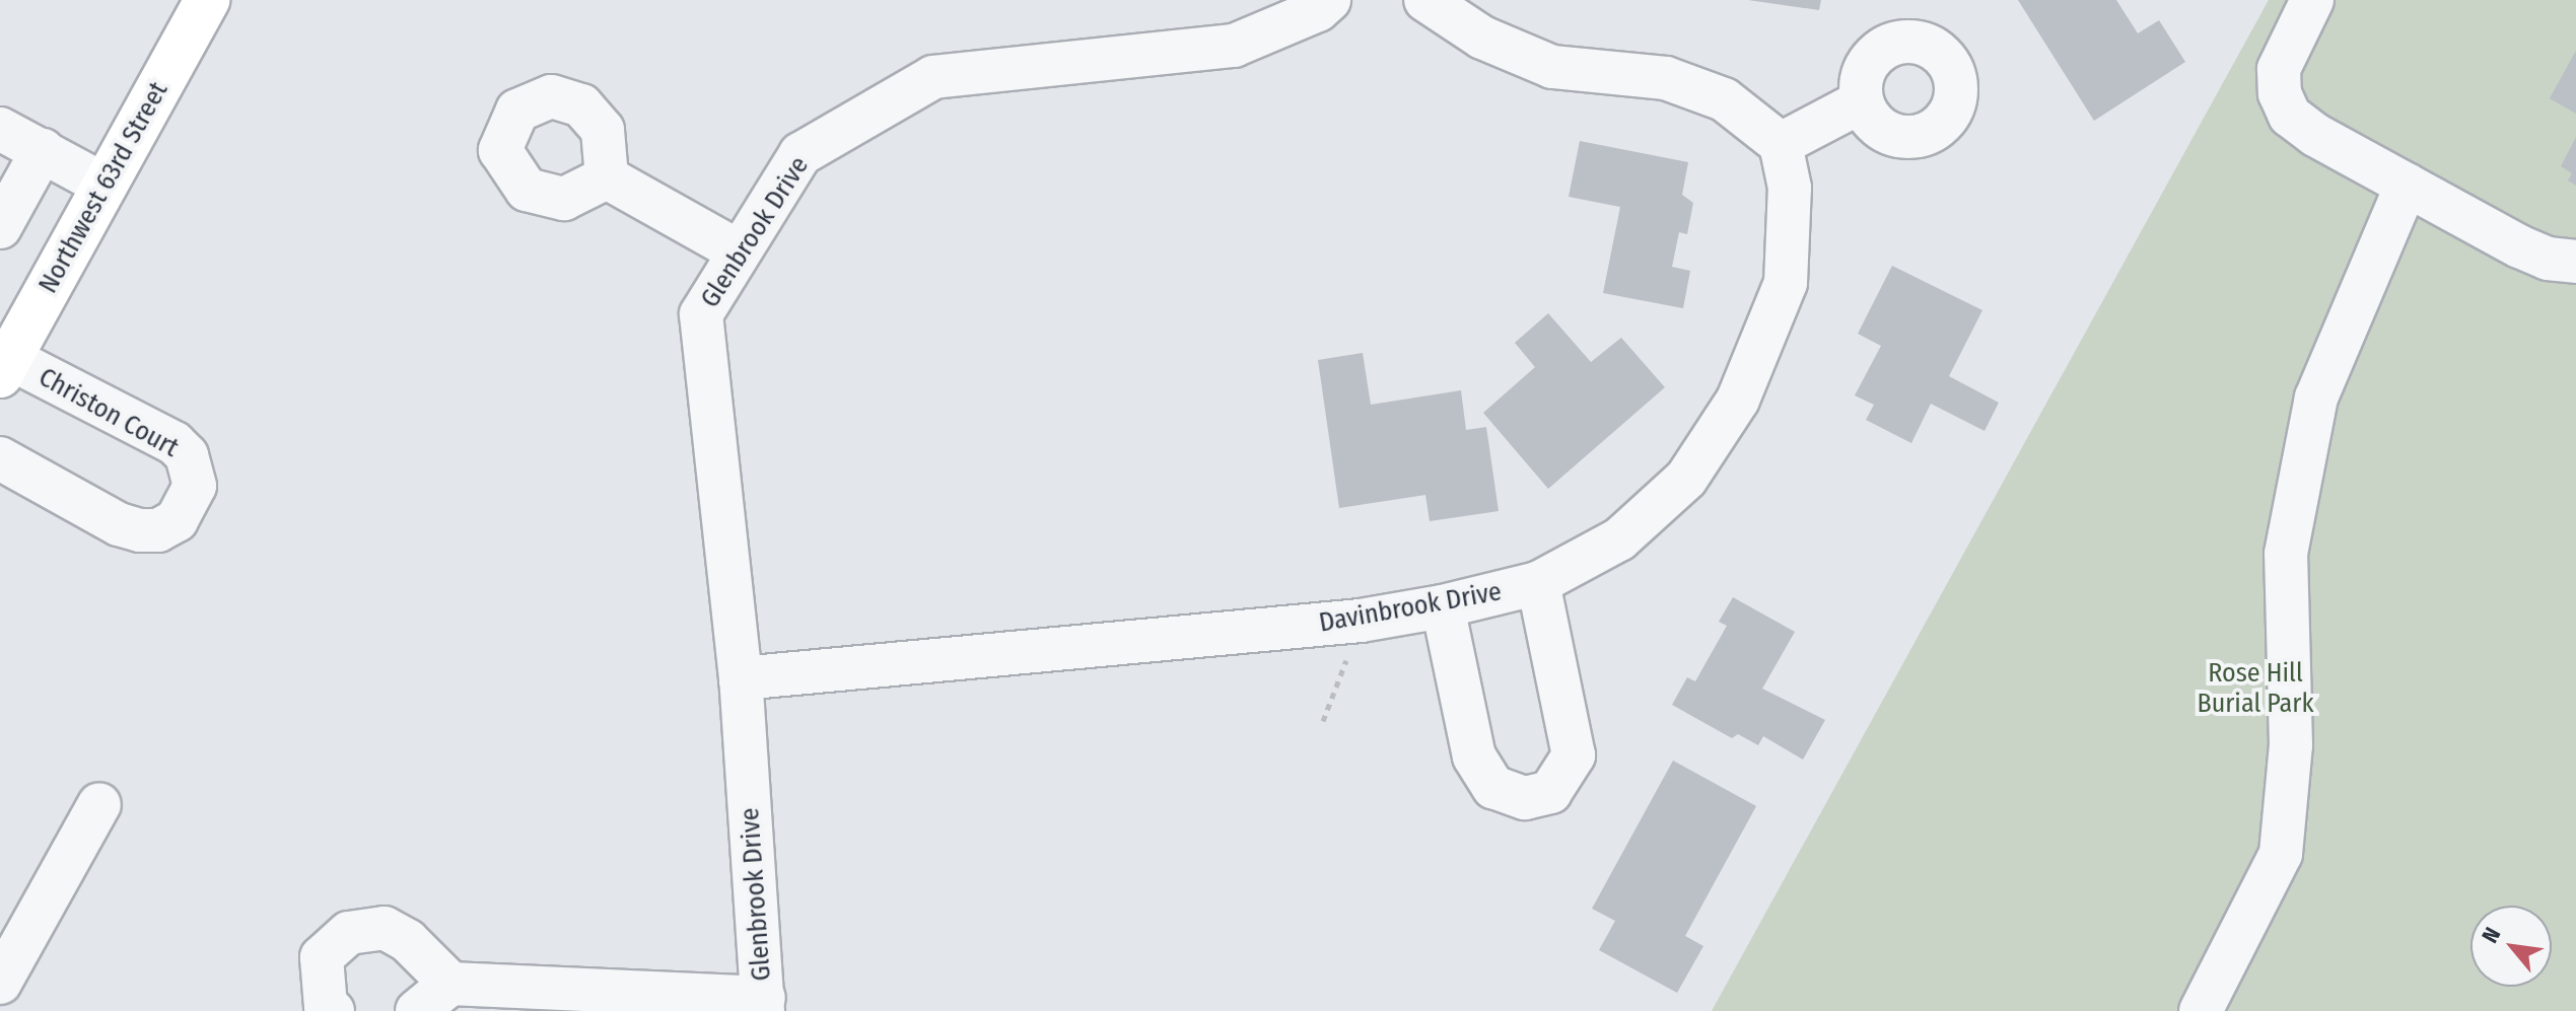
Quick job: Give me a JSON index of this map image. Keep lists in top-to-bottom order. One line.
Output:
{"streets":{"main road":["Northwest 63rd Street"],"street":["Glenbrook Drive","Christon Court","Davinbrook Drive"]},"crossings":[["Northwest 63rd Street","Christon Court"],["Glenbrook Drive","Davinbrook Drive"]],"parks":["Rose Hill Burial Park"],"north":"top left"}
